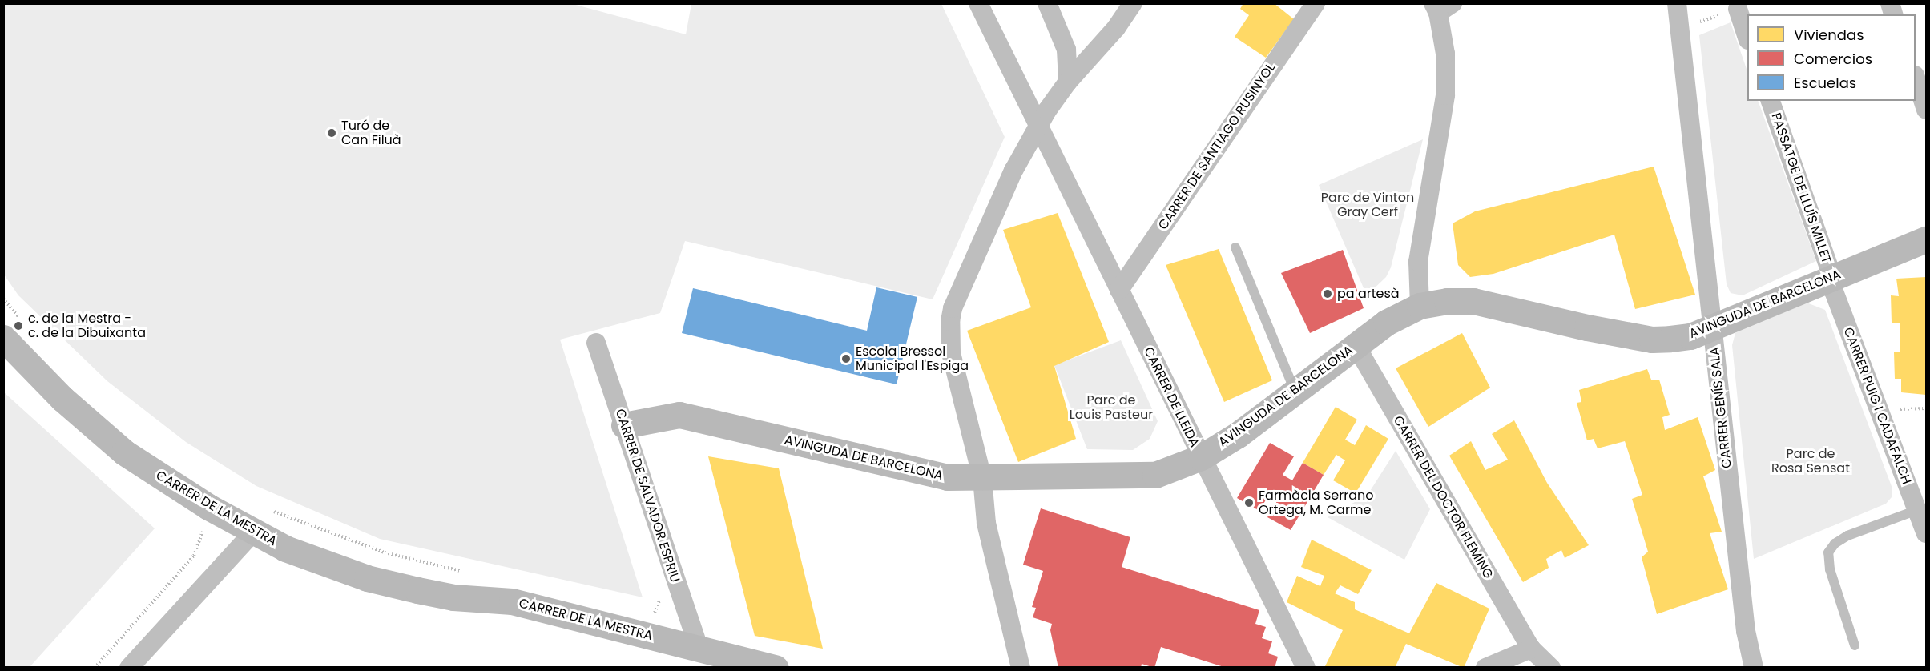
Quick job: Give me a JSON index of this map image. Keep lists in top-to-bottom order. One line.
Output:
{"streets":{"street":["CARRER DE SANTIAGO RUSINYOL","PASSATGE DE LLUÍS MILLET","AVINGUDA DE BARCELONA","CARRER DE LLEIDA","CARRER PUIG I CADAFALCH","CARRER GENÍS SALA","CARRER DE SALVADOR ESPRIU","CARRER DEL DOCTOR FLEMING","CARRER DE LA MESTRA"]},"crossings":[["CARRER DE SANTIAGO RUSINYOL","CARRER DE LLEIDA"],["PASSATGE DE LLUÍS MILLET","AVINGUDA DE BARCELONA"],["PASSATGE DE LLUÍS MILLET","CARRER PUIG I CADAFALCH"],["AVINGUDA DE BARCELONA","CARRER DE LLEIDA"],["AVINGUDA DE BARCELONA","CARRER PUIG I CADAFALCH"],["AVINGUDA DE BARCELONA","CARRER GENÍS SALA"],["AVINGUDA DE BARCELONA","CARRER DE SALVADOR ESPRIU"],["AVINGUDA DE BARCELONA","CARRER DEL DOCTOR FLEMING"],["CARRER DE SALVADOR ESPRIU","CARRER DE LA MESTRA"]],"parks":["Parc de Vinton Gray Cerf","Parc de Louis Pasteur","Parc de Rosa Sensat"],"places":["Turó de Can Filuà","pa artesà","c. de la Mestra - c. de la Dibuixanta","Escola Bressol Municipal l'Espiga","Farmàcia Serrano Ortega, M. Carme"],"legend":["Viviendas","Comercios","Escuelas"]}
